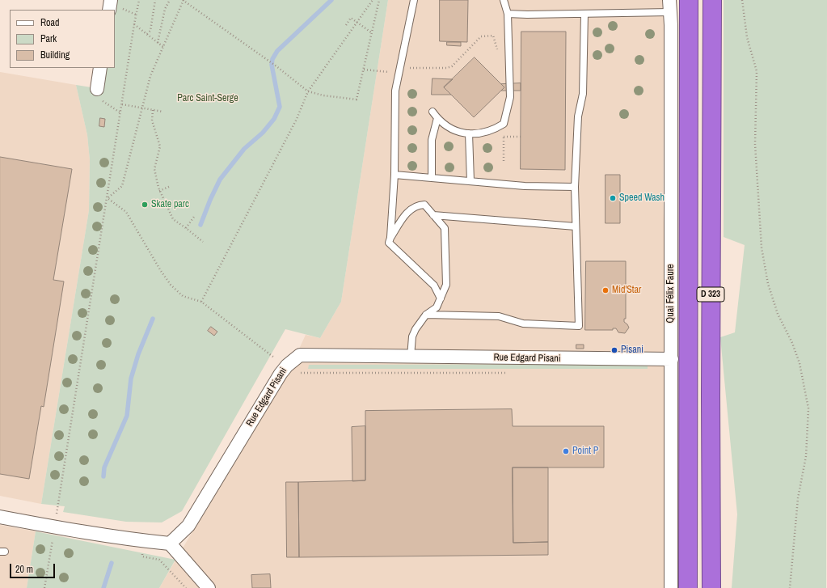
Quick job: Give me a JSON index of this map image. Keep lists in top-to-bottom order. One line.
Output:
{"streets":{"highway":["Quai Félix Faure","D 323"],"street":["Rue Edgard Pisani"]},"crossings":[["Quai Félix Faure","Rue Edgard Pisani"]],"parks":["Parc Saint-Serge"],"places":["Speed Wash","Skate parc","Mid'Star","Pisani","Point P"],"legend":["Road","Park","Building"],"scale_bar":"20 m"}
